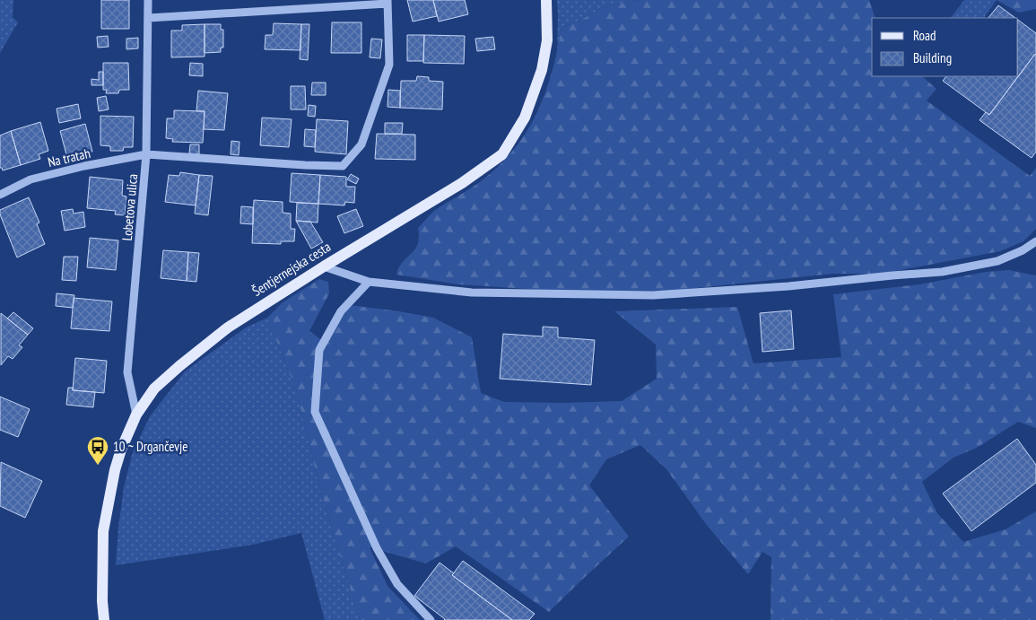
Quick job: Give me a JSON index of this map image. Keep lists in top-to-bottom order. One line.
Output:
{"streets":{"main road":["Šentjernejska cesta"],"street":["Na tratah","Lobetova ulica"]},"crossings":[["Na tratah","Lobetova ulica"],["Lobetova ulica","Šentjernejska cesta"]],"places":{"bus stop":["10 ~ Drgančevje"]},"legend":["Road","Building"]}
